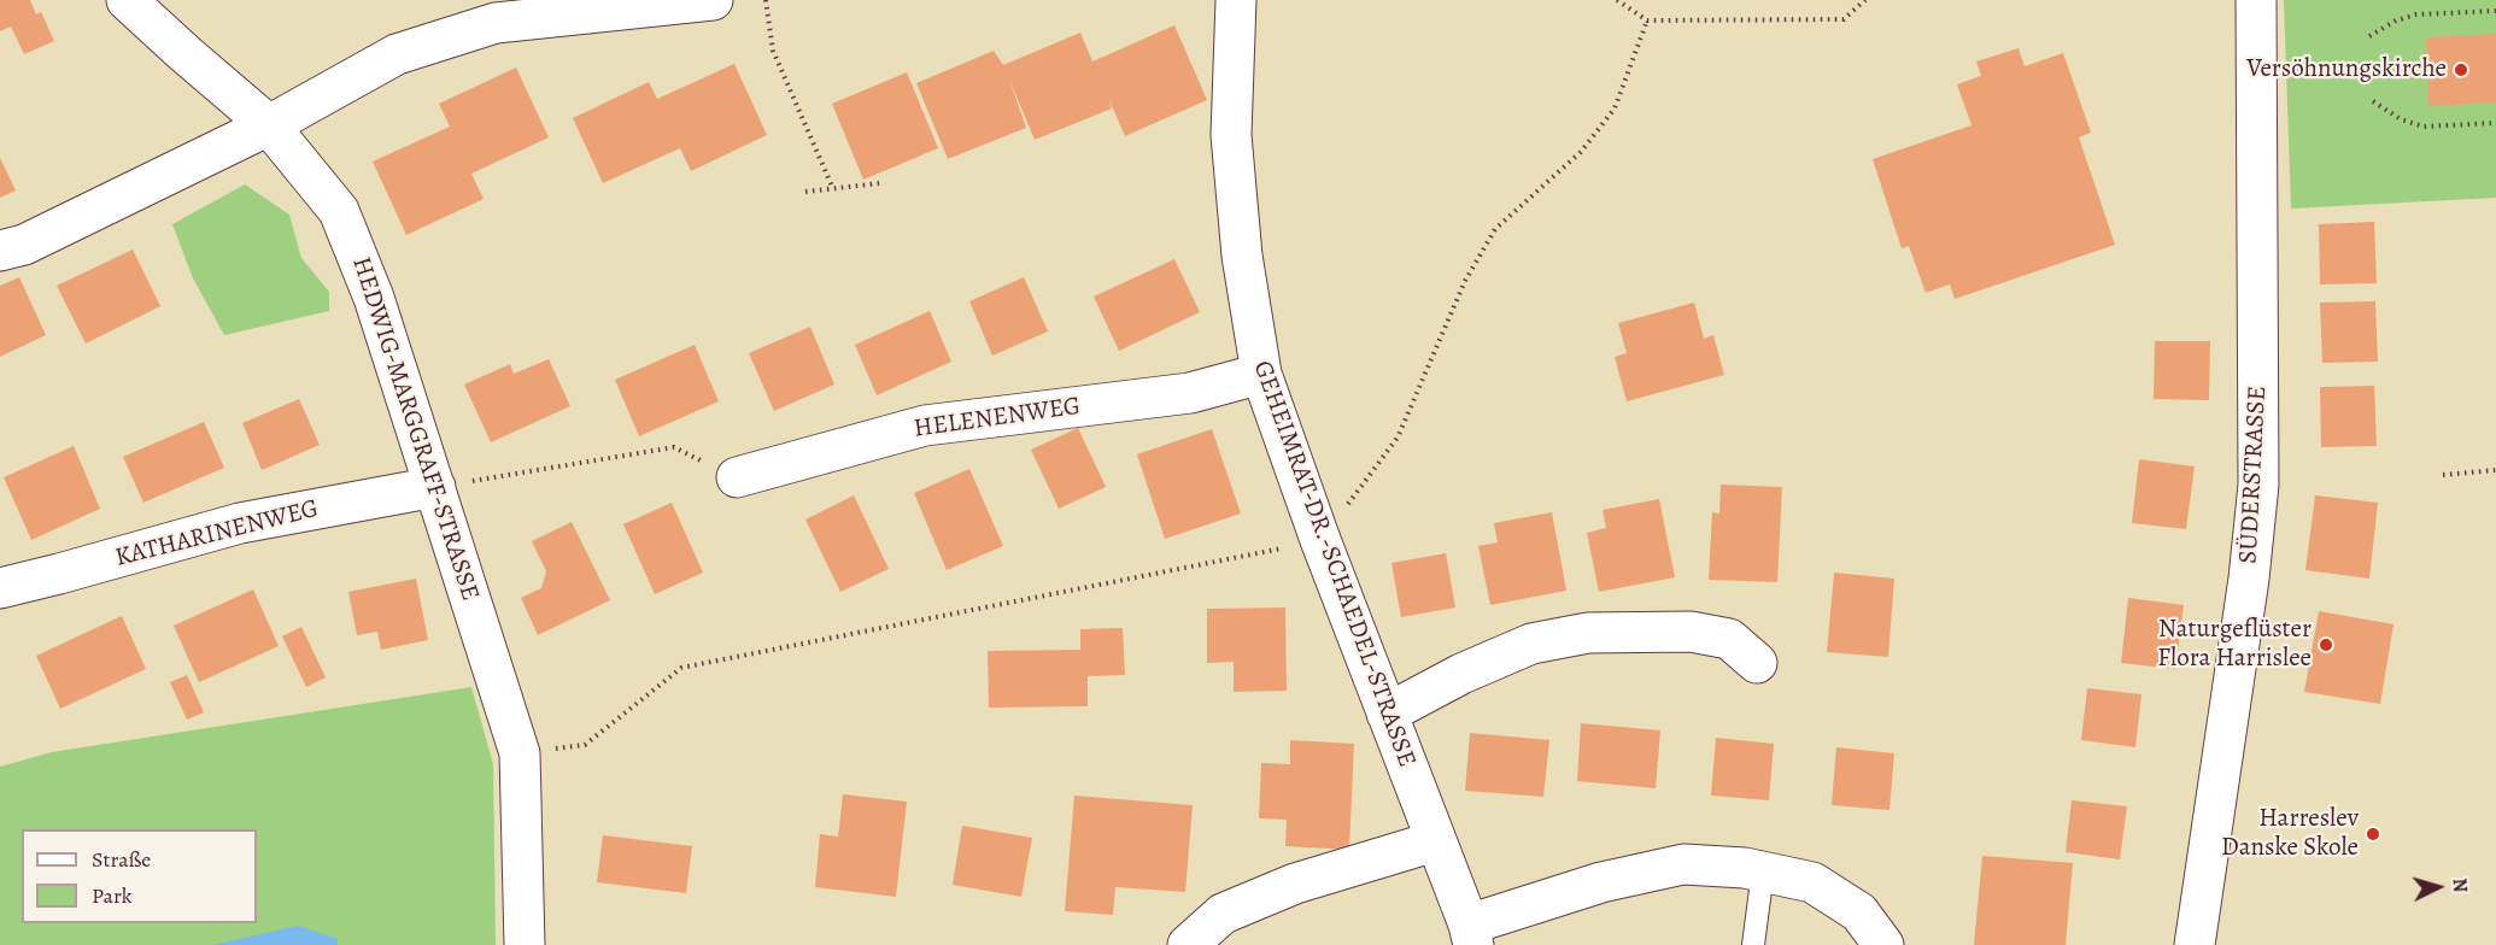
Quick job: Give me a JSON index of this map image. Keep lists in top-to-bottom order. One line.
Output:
{"streets":{"street":["HELENENWEG","HEDWIG-MARGGRAFF-STRASSE","SÜDERSTRASSE","KATHARINENWEG","GEHEIMRAT-DR.-SCHAEDEL-STRASSE"]},"crossings":[["HELENENWEG","GEHEIMRAT-DR.-SCHAEDEL-STRASSE"],["HEDWIG-MARGGRAFF-STRASSE","KATHARINENWEG"]],"places":["Versöhnungskirche","Naturgeflüster Flora Harrislee","Harreslev Danske Skole"],"legend":["Straße","Park"],"north":"right"}
